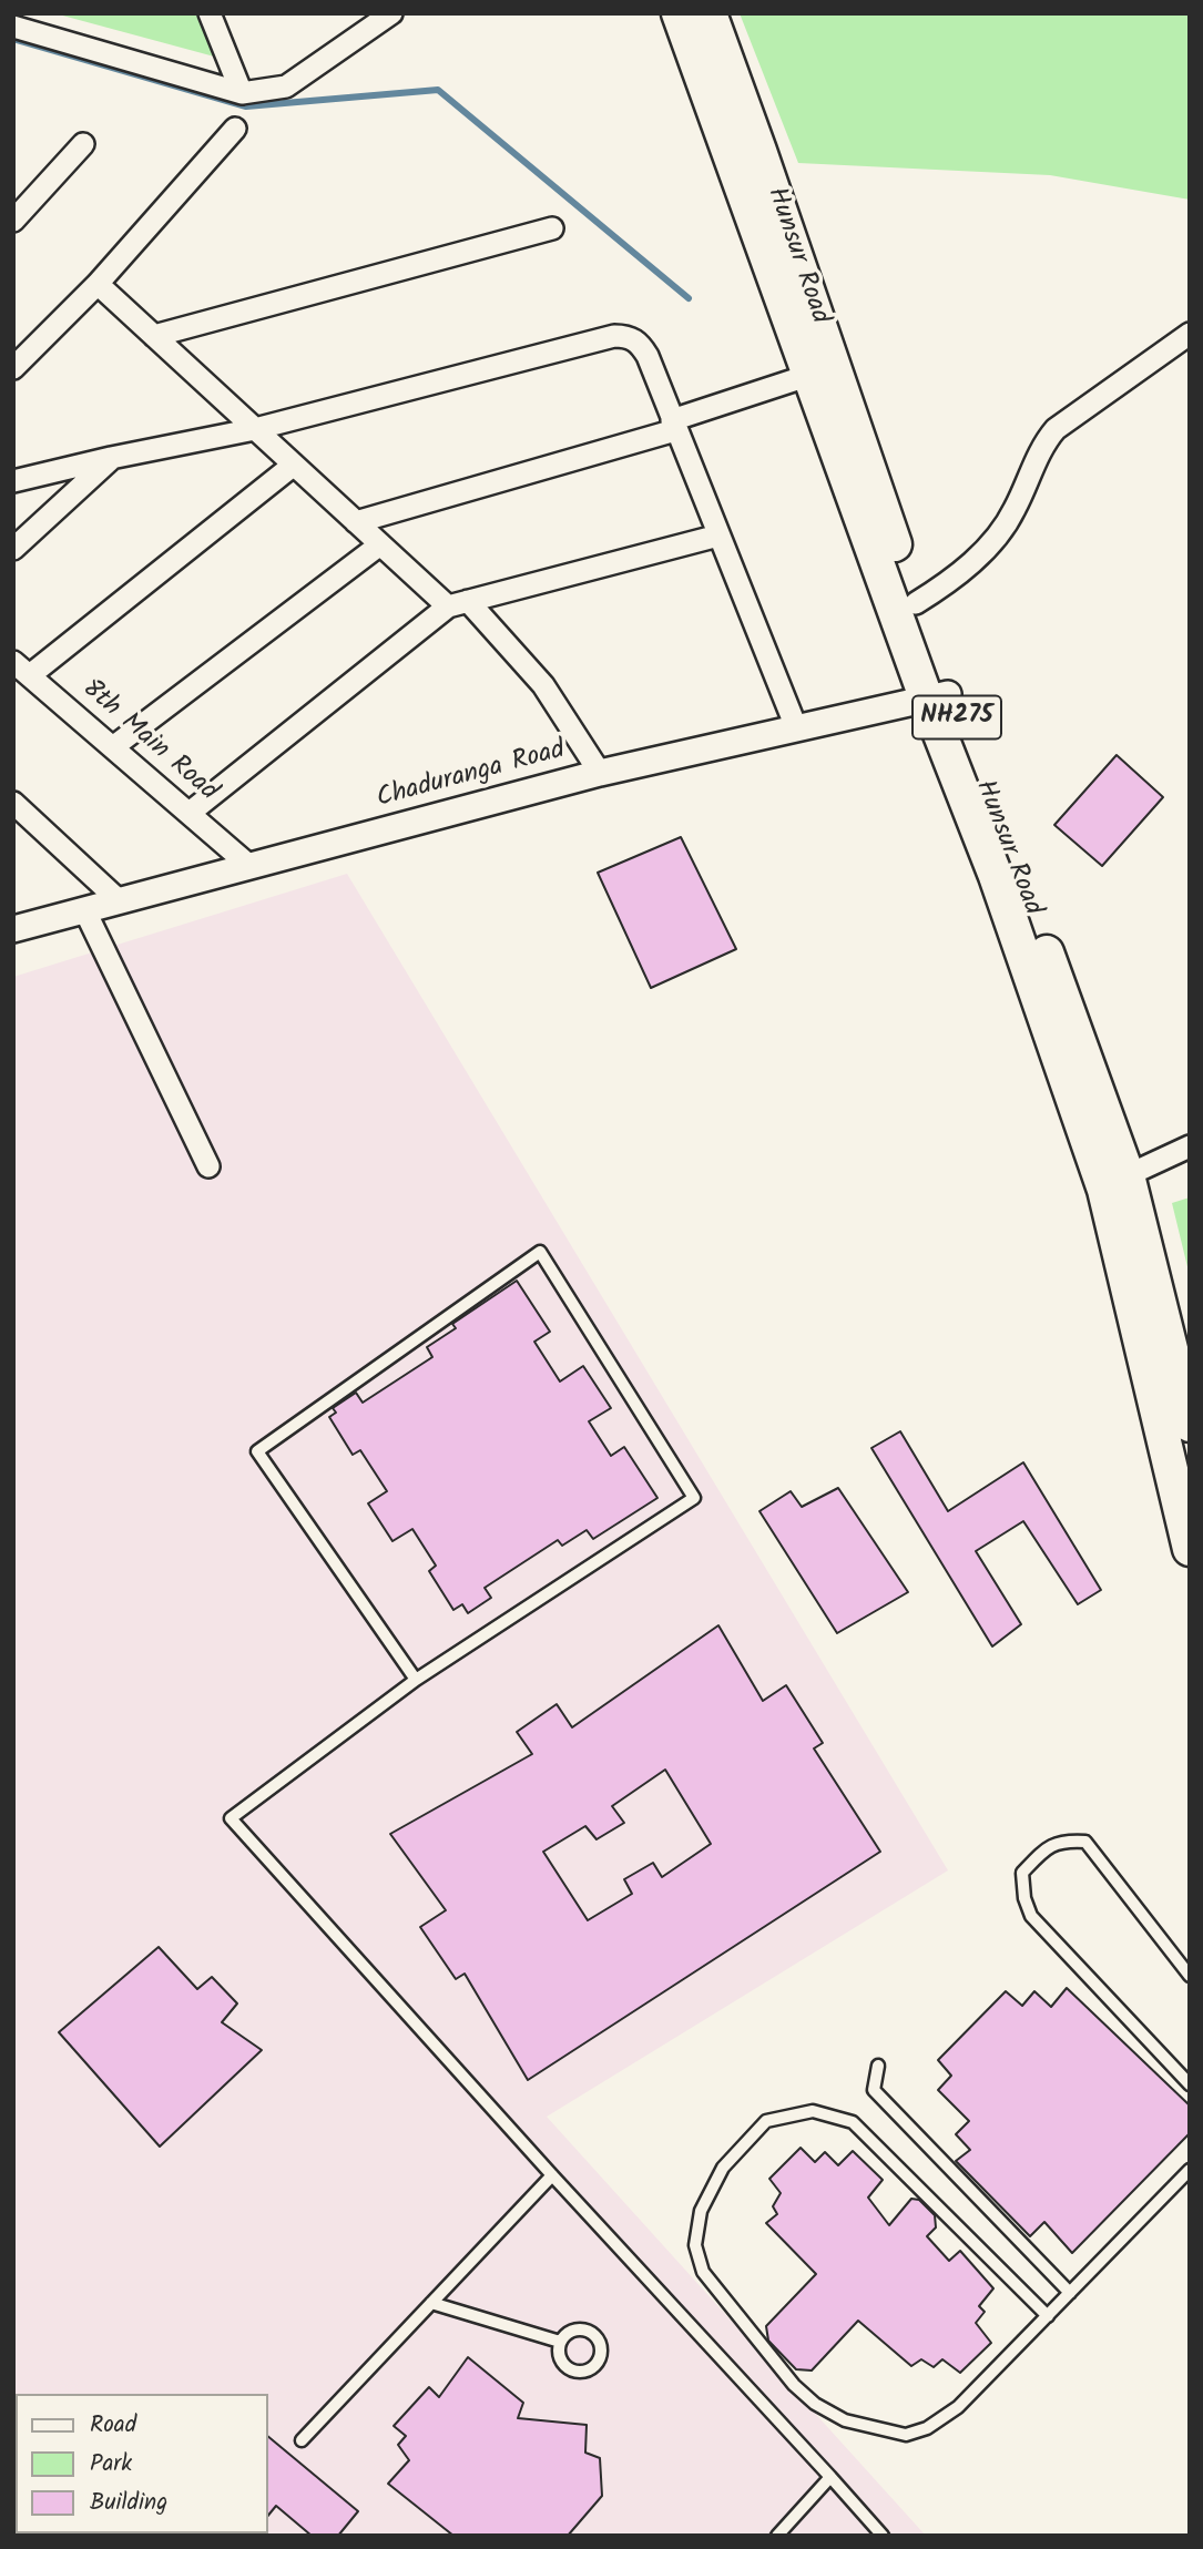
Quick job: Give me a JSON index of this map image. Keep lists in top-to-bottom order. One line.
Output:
{"streets":{"main road":["Hunsur Road","NH275"],"street":["8th Main Road","Chaduranga Road"]},"crossings":[["Hunsur Road","Chaduranga Road"],["8th Main Road","Chaduranga Road"]],"legend":["Road","Park","Building"]}
